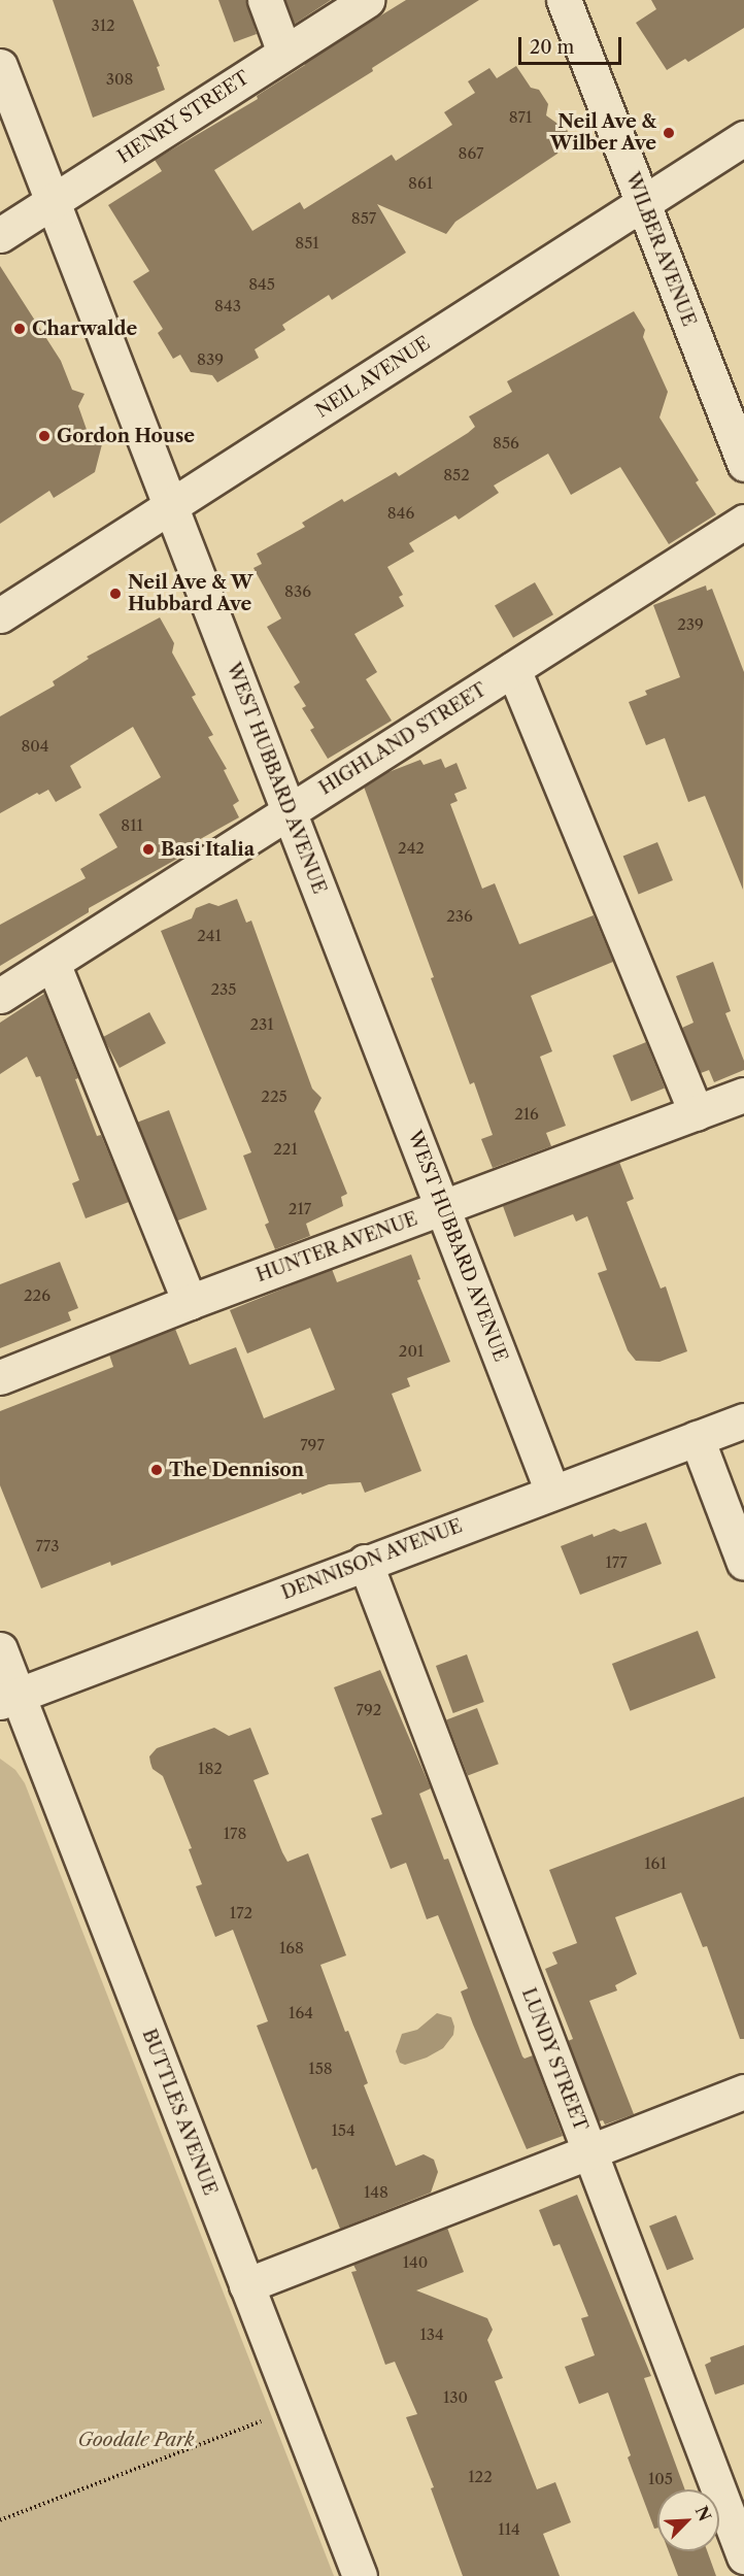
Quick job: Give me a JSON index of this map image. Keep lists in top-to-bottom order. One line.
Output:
{"streets":{"street":["HENRY STREET","WILBER AVENUE","NEIL AVENUE","HIGHLAND STREET","WEST HUBBARD AVENUE","HUNTER AVENUE","DENNISON AVENUE","LUNDY STREET","BUTTLES AVENUE"]},"crossings":[["HENRY STREET","WEST HUBBARD AVENUE"],["WILBER AVENUE","NEIL AVENUE"],["NEIL AVENUE","WEST HUBBARD AVENUE"],["HIGHLAND STREET","WEST HUBBARD AVENUE"],["WEST HUBBARD AVENUE","HUNTER AVENUE"],["WEST HUBBARD AVENUE","DENNISON AVENUE"],["DENNISON AVENUE","LUNDY STREET"],["DENNISON AVENUE","BUTTLES AVENUE"]],"parks":["Goodale Park"],"places":["Neil Ave & Wilber Ave","Charwalde","Gordon House","Neil Ave & W Hubbard Ave","Basi Italia","The Dennison"],"house_numbers":["312","308","871","867","861","857","851","845","843","839","856","852","846","836","239","804","811","242","236","241","235","231","225","216","221","217","226","201","797","773","177","792","182","178","161","172","168","164","158","154","148","140","134","130","122","105","114"],"scale_bar":"20 m","north":"top right"}
